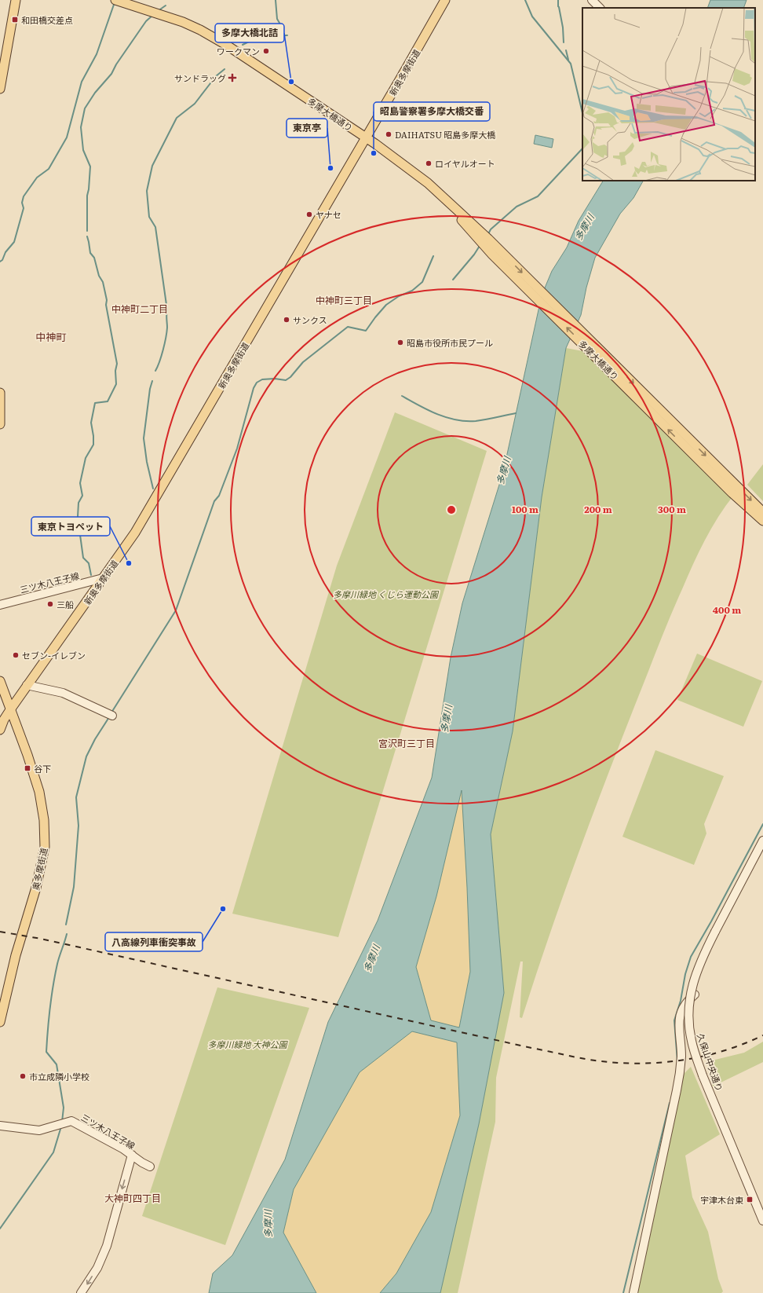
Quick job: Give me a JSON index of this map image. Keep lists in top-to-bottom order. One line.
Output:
{"streets":{"main road":["新奥多摩街道","多摩大橋通り","奥多摩街道"],"street":["三ツ木八王子線","久保山中央通り"]},"crossings":[["新奥多摩街道","多摩大橋通り"],["新奥多摩街道","三ツ木八王子線"],["新奥多摩街道","奥多摩街道"]],"districts":["中神町三丁目","中神町二丁目","中神町","宮沢町三丁目","大神町四丁目"],"water":["多摩川"],"parks":["多摩川緑地 くじら運動公園","多摩川緑地 大神公園"],"places":{"transit":["和田橋交差点","谷下","宇津木台東"],"other":["ワークマン","多摩大橋北詰","DAIHATSU 昭島多摩大橋","昭島警察署多摩大橋交番","ロイヤルオート","東京亭","ヤナセ","サンクス","昭島市役所市民プール","東京トヨペット","三船","セブン-イレブン","八高線列車衝突事故","市立成隣小学校"],"health":["サンドラッグ"]},"rings":["100 m","200 m","300 m","400 m"]}
